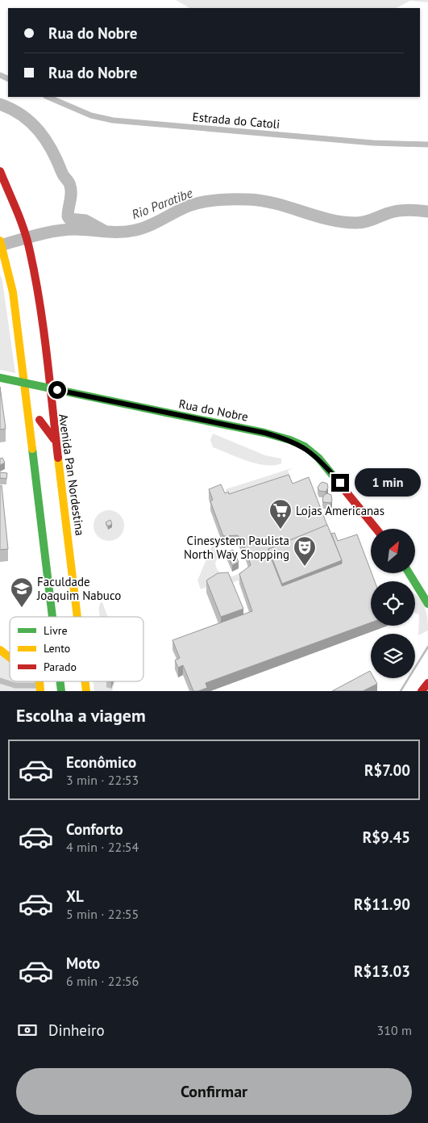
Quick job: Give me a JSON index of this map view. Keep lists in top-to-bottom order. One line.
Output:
{"streets":{"main road":["Rua do Nobre","Avenida Pan Nordestina"],"street":["Estrada do Catoli"]},"water":["Rio Paratibe"],"places":{"supermarket":["Lojas Americanas"],"theatre":["Cinesystem Paulista North Way Shopping"],"school or university":["Faculdade Joaquim Nabuco"]},"legend":["Livre","Lento","Parado"],"north":"top right","page":{"banner":["Rua do Nobre","Rua do Nobre"],"bubble":"1 min","heading":"Escolha a viagem","list":[{"name":"Econômico","note":"3 min · 22:53","value":"R$7.00"},{"name":"Conforto","note":"4 min · 22:54","value":"R$9.45"},{"name":"XL","note":"5 min · 22:55","value":"R$11.90"},{"name":"Moto","note":"6 min · 22:56","value":"R$13.03"}],"pay":["Dinheiro","310 m"],"buttons":"Confirmar"}}
